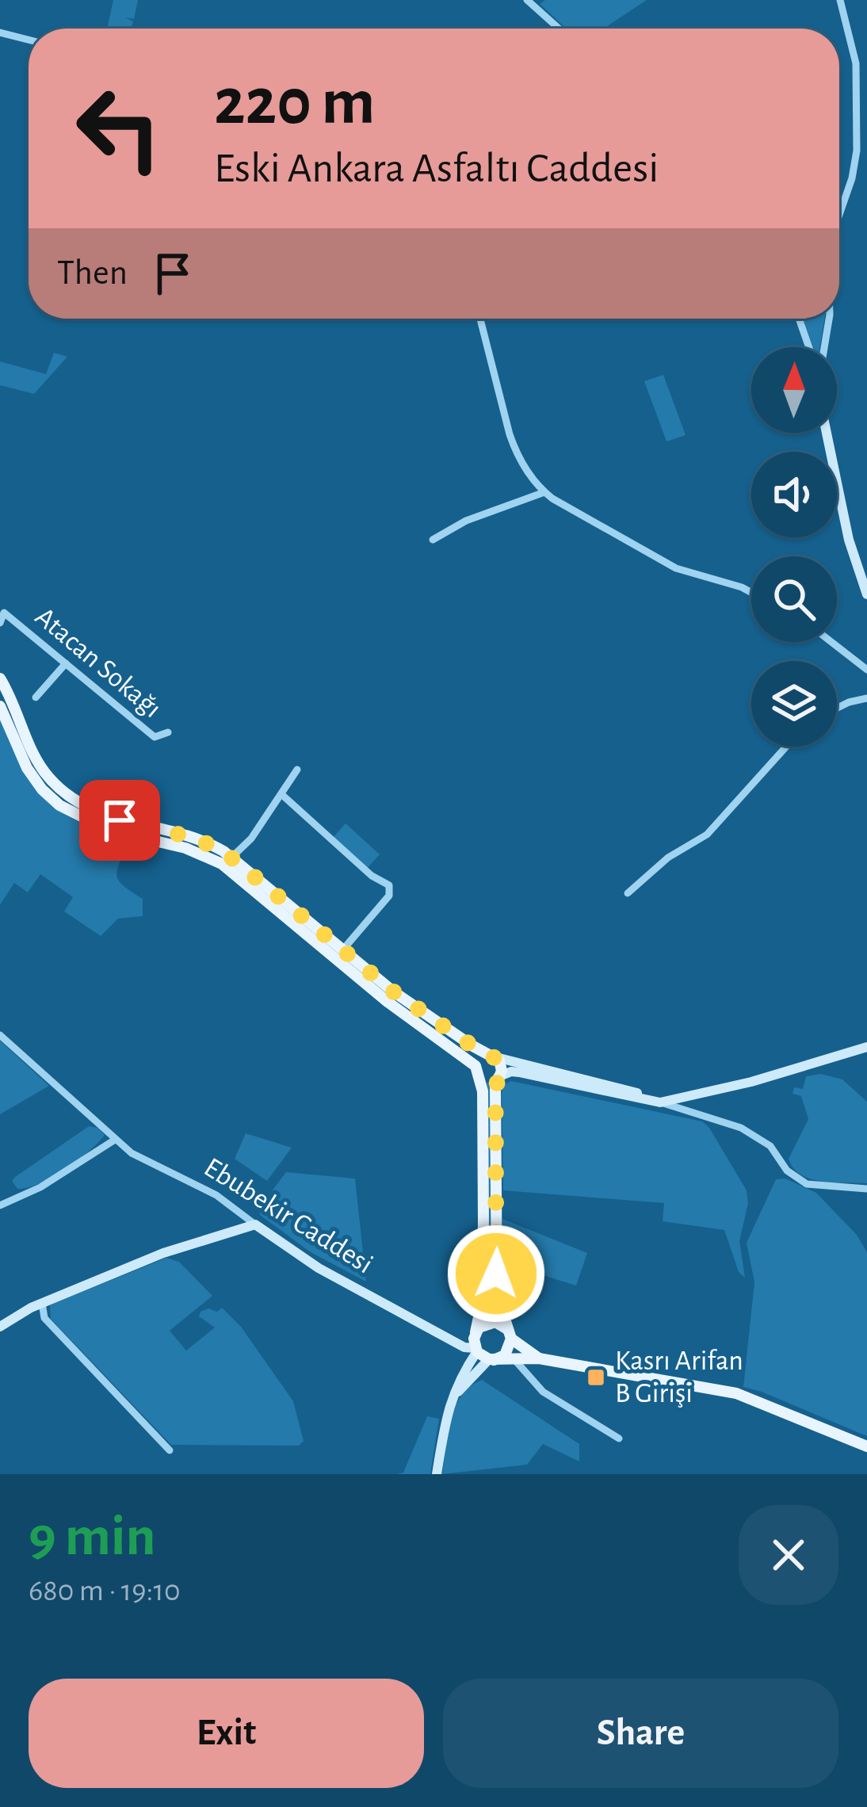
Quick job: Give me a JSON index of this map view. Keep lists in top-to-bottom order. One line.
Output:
{"streets":{"street":["Atacan Sokağı","Ebubekir Caddesi"]},"places":{"transit":["Kasrı Arifan B Girişi"]},"north":"top","page":{"turn":["220 m","Eski Ankara Asfaltı Caddesi"],"then":"Then","heading":["9 min","680 m · 19:10"],"buttons":["Exit","Share"]}}
